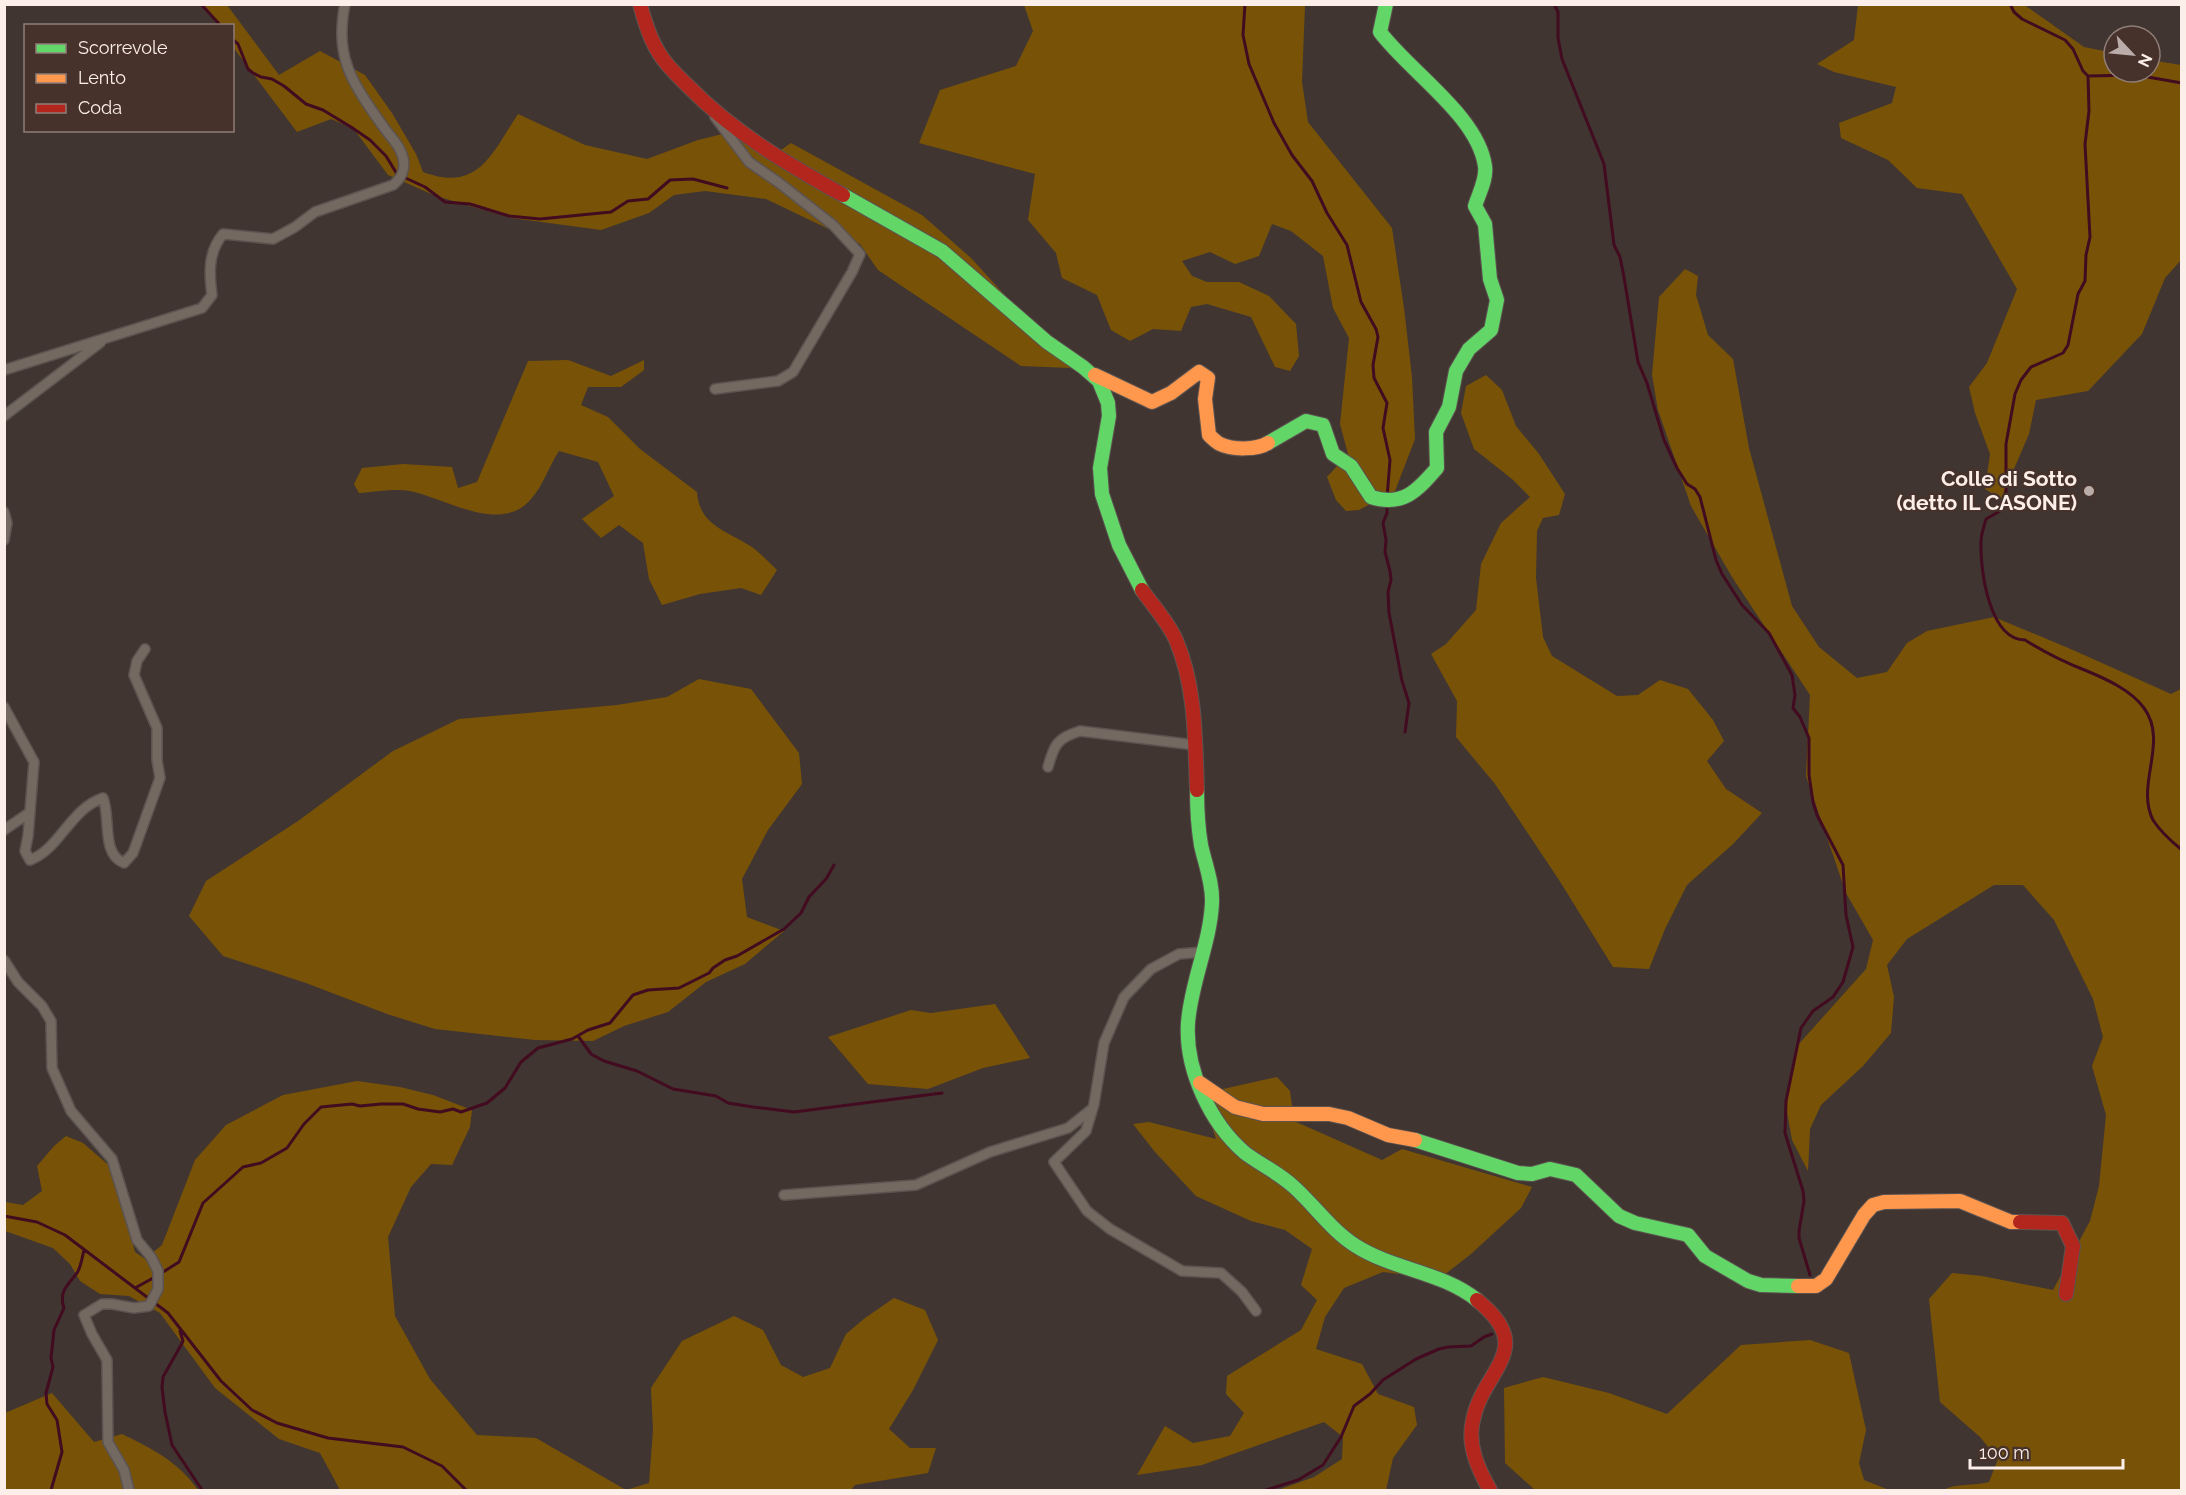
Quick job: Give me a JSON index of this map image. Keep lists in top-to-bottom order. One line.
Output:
{"places":["Colle di Sotto (detto IL CASONE)"],"legend":["Scorrevole","Lento","Coda"],"scale_bar":"100 m","north":"bottom right"}
